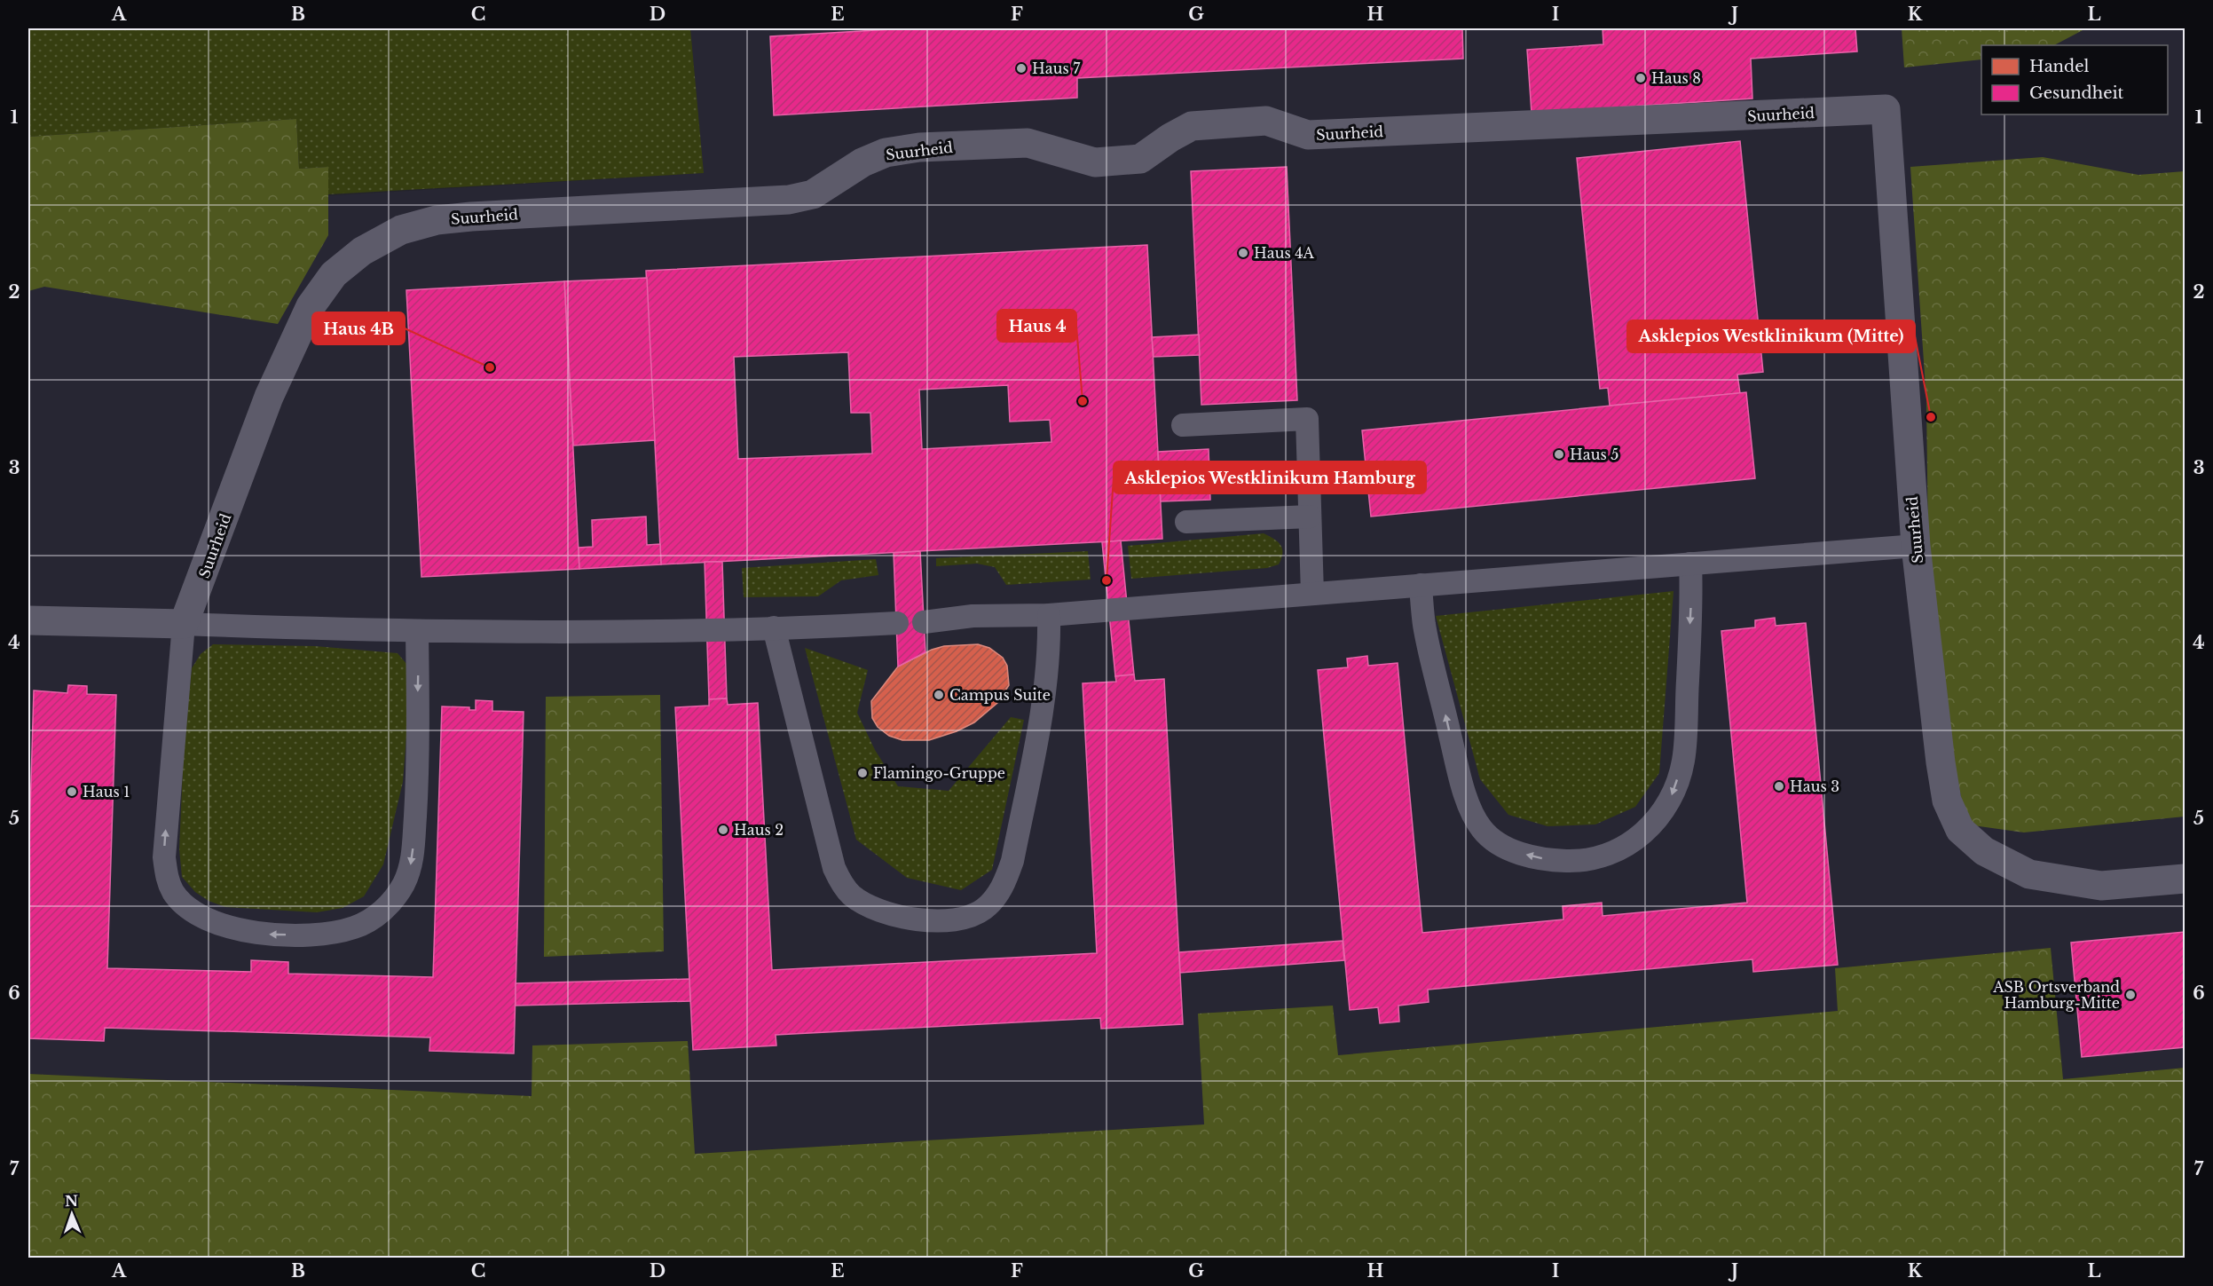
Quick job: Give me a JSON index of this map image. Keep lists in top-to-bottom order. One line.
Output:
{"streets":{"street":["Suurheid"]},"places":["Haus 7","Haus 8","Haus 4A","Haus 4B","Haus 4","Asklepios Westklinikum (Mitte)","Haus 5","Asklepios Westklinikum Hamburg","Campus Suite","Flamingo-Gruppe","Haus 3","Haus 1","Haus 2","ASB Ortsverband Hamburg-Mitte"],"legend":["Handel","Gesundheit"],"north":"top","grid":{"columns":["A","B","C","D","E","F","G","H","I","J","K","L"],"rows":["1","2","3","4","5","6","7"]}}
